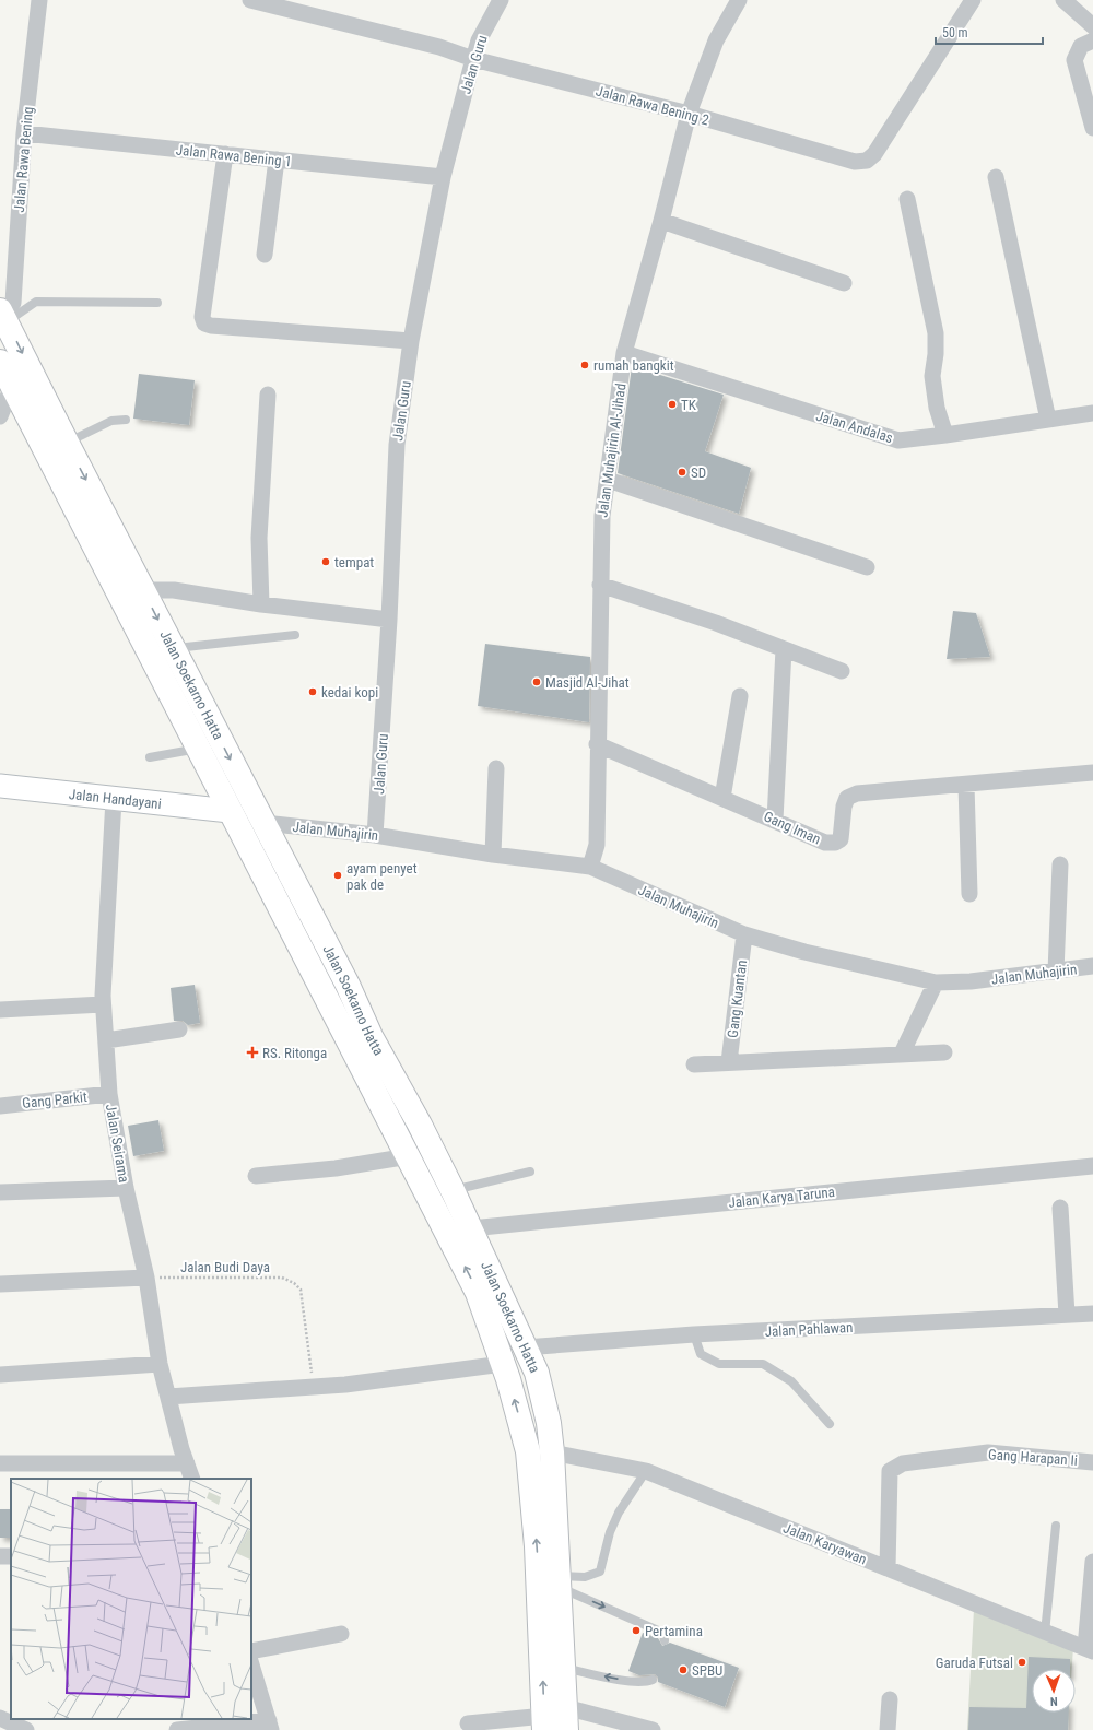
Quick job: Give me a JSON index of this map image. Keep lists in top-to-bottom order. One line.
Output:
{"streets":{"main road":["Jalan Soekarno Hatta"],"street":["Jalan Guru","Jalan Rawa Bening 2","Jalan Rawa Bening 1","Jalan Rawa Bening","Jalan Andalas","Jalan Muhajirin Al-Jihad","Jalan Handayani","Gang Iman","Jalan Muhajirin","Gang Kuantan","Gang Parkit","Jalan Seirama","Jalan Karya Taruna","Jalan Pahlawan","Gang Harapan Ii","Jalan Karyawan"],"path":["Jalan Budi Daya"]},"crossings":[["Jalan Guru","Jalan Rawa Bening 2"],["Jalan Guru","Jalan Rawa Bening 1"],["Jalan Guru","Jalan Muhajirin"],["Jalan Rawa Bening 2","Jalan Muhajirin Al-Jihad"],["Jalan Rawa Bening 1","Jalan Rawa Bening"],["Jalan Rawa Bening","Jalan Soekarno Hatta"],["Jalan Andalas","Jalan Muhajirin Al-Jihad"],["Jalan Muhajirin Al-Jihad","Gang Iman"],["Jalan Muhajirin Al-Jihad","Jalan Muhajirin"],["Jalan Soekarno Hatta","Jalan Handayani"],["Jalan Soekarno Hatta","Jalan Muhajirin"],["Jalan Soekarno Hatta","Jalan Karya Taruna"],["Jalan Soekarno Hatta","Jalan Pahlawan"],["Jalan Soekarno Hatta","Jalan Karyawan"],["Jalan Handayani","Jalan Seirama"],["Jalan Muhajirin","Gang Kuantan"],["Gang Parkit","Jalan Seirama"],["Jalan Seirama","Jalan Budi Daya"],["Gang Harapan Ii","Jalan Karyawan"]],"places":{"other":["rumah bangkit","TK","SD","tempat","Masjid Al-Jihat","kedai kopi","ayam penyet pak de","Pertamina","Garuda Futsal","SPBU"],"health":["RS. Ritonga"]},"scale_bar":"50 m","north":"bottom"}
